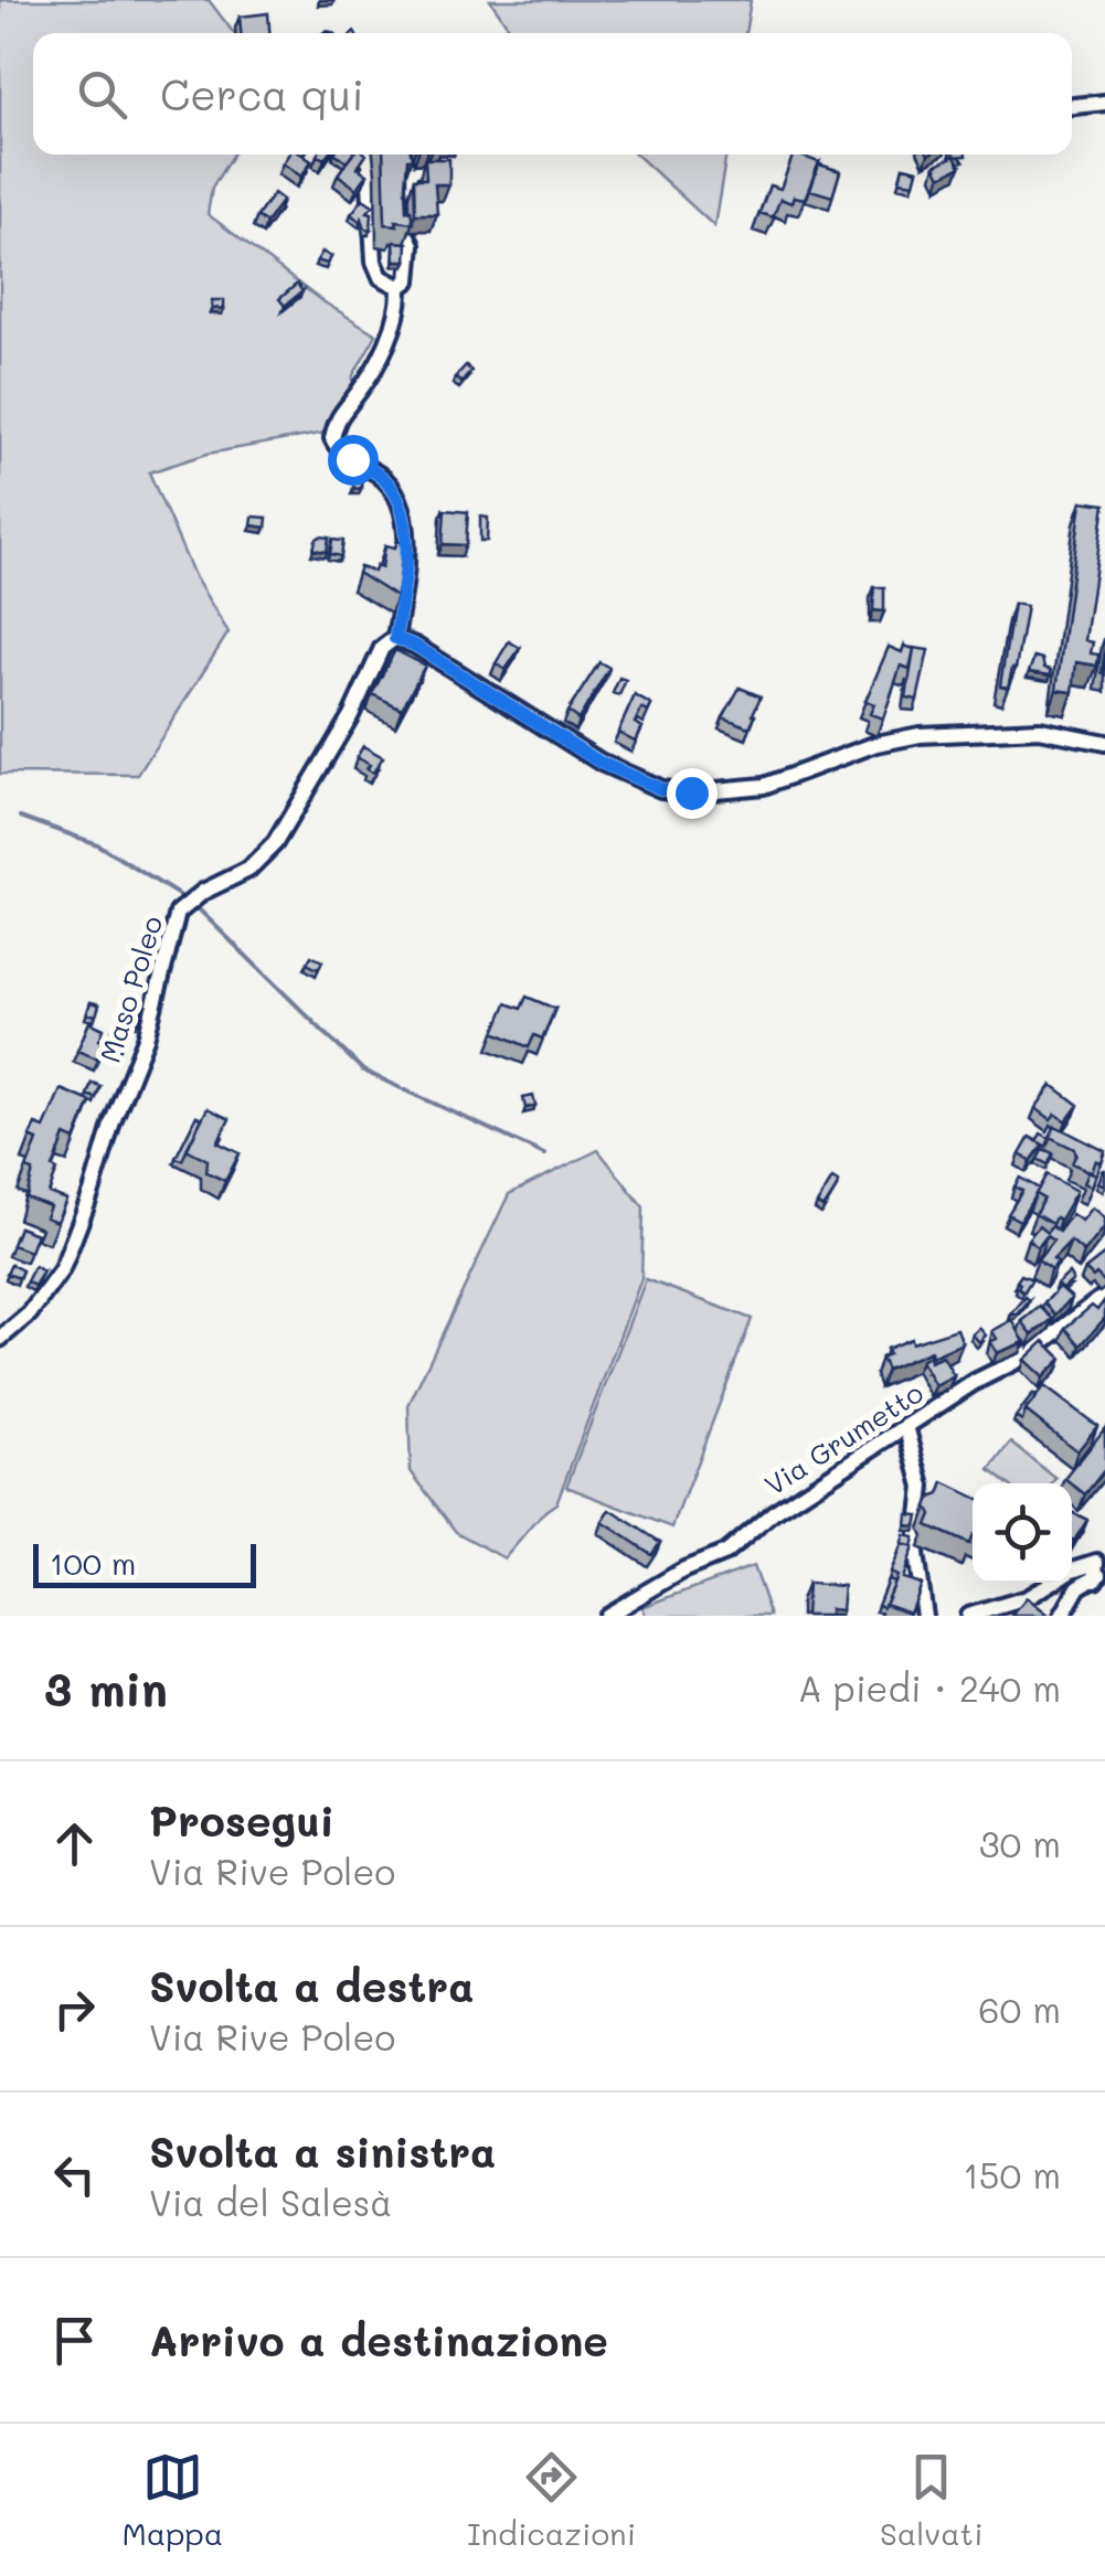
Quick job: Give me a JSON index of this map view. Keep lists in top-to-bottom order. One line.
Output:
{"streets":{"street":["Maso Poleo","Via Grumetto"]},"scale_bar":"100 m","page":{"search":"Cerca qui","scale":"100 m","heading":["3 min","A piedi · 240 m"],"list":[["Prosegui","Via Rive Poleo","30 m"],["Svolta a destra","Via Rive Poleo","60 m"],["Svolta a sinistra","Via del Salesà","150 m"],"Arrivo a destinazione"],"nav":["Mappa","Indicazioni","Salvati"]}}
